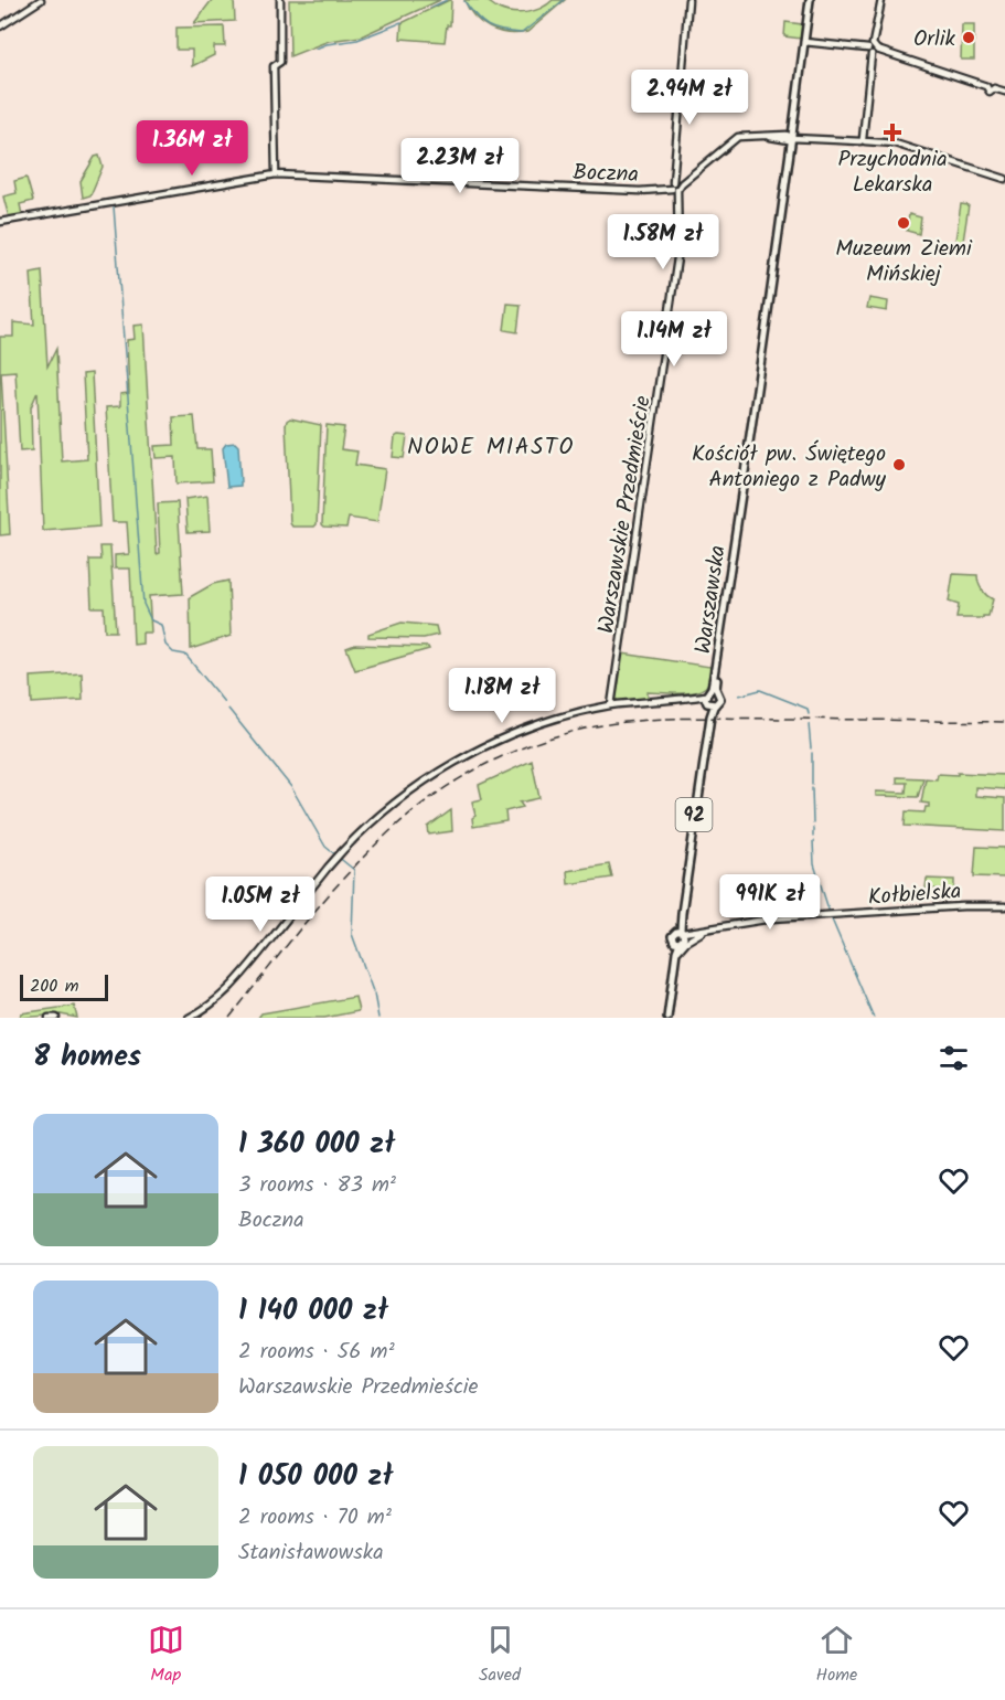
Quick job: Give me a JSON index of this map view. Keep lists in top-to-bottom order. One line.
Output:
{"streets":{"main road":["Warszawska","92"],"street":["Boczna","Warszawskie Przedmieście","Kołbielska"]},"crossings":[["Boczna","Warszawskie Przedmieście"],["Boczna","Warszawska"],["Warszawska","Kołbielska"]],"districts":["NOWE MIASTO"],"places":{"other":["Orlik","Muzeum Ziemi Mińskiej","Kościół pw. Świętego Antoniego z Padwy"],"health":["Przychodnia Lekarska"]},"scale_bar":"200 m","page":{"price":["2.94M zł","1.36M zł","2.23M zł","1.58M zł","1.14M zł","1.18M zł","991K zł","1.05M zł"],"scale":"200 m","heading":"8 homes","list":[{"name":"1 360 000 zł","note":"3 rooms · 83 m² · Boczna"},{"name":"1 140 000 zł","note":"2 rooms · 56 m² · Warszawskie Przedmieście"},{"name":"1 050 000 zł","note":"2 rooms · 70 m² · Stanisławowska"}],"tabs":["Map","Saved","Home"]}}
